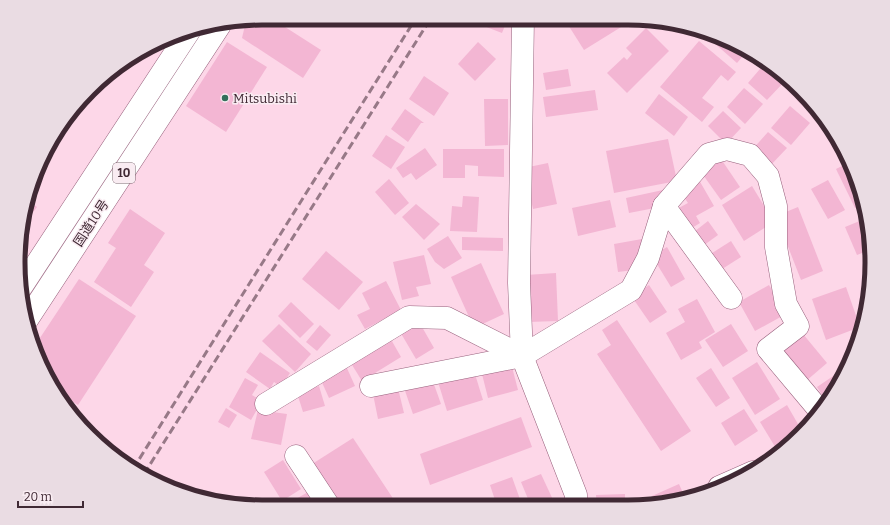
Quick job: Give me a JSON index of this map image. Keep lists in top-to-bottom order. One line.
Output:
{"streets":{"main road":["10","国道10号"]},"places":["Mitsubishi"],"scale_bar":"20 m"}
